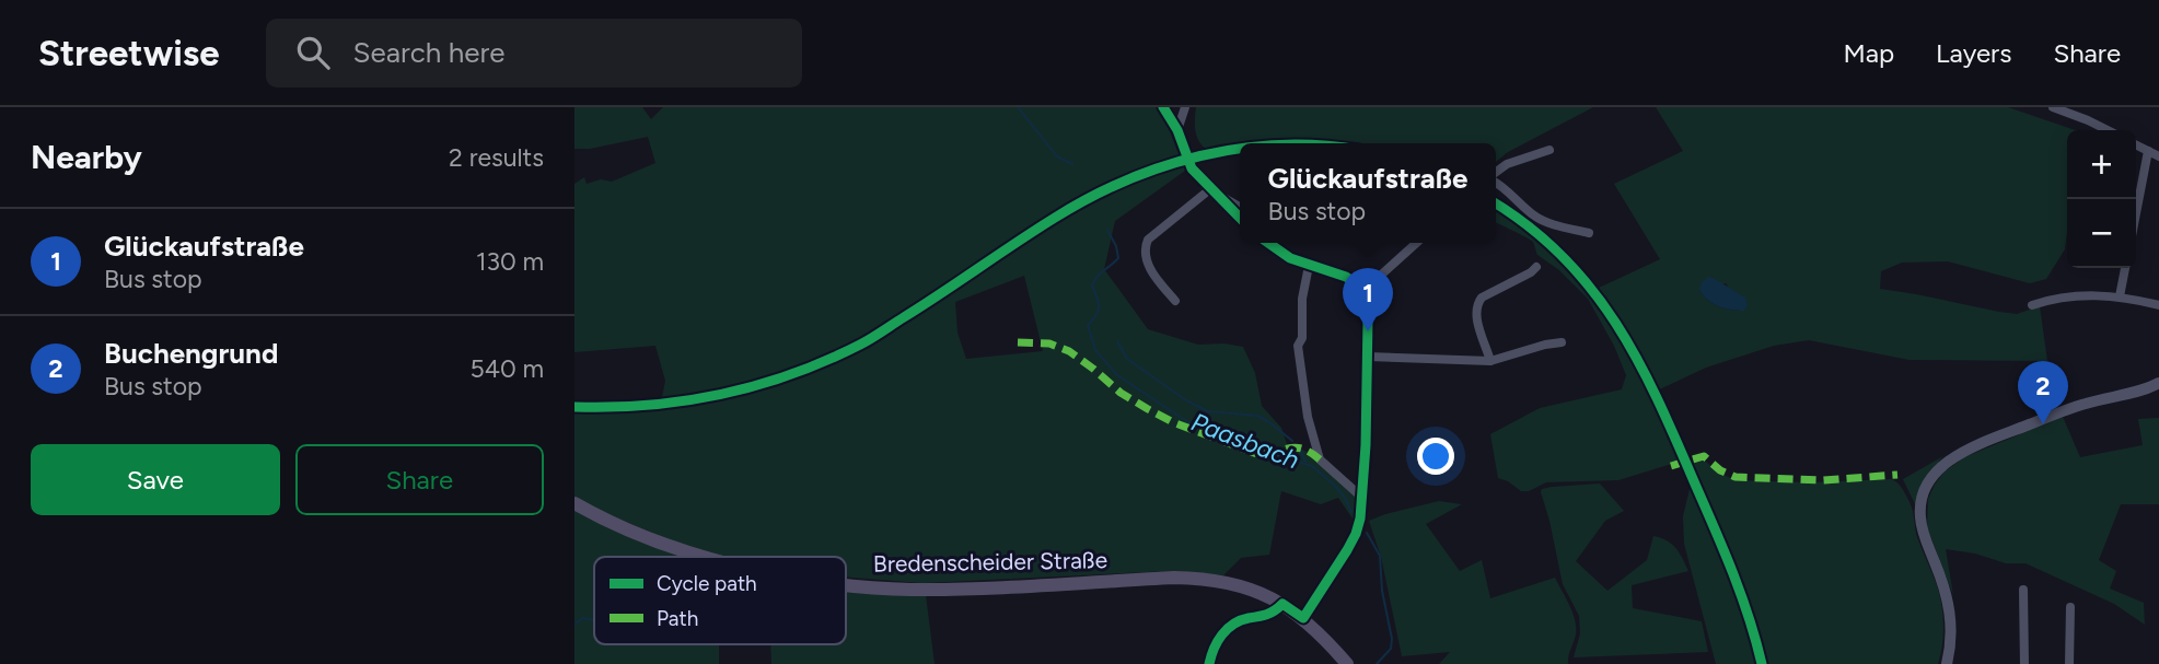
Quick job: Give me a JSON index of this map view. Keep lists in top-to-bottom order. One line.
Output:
{"streets":{"main road":["Bredenscheider Straße"]},"water":["Paasbach"],"legend":["Cycle path","Path"],"page":{"header":"Streetwise","search":"Search here","nav":["Map","Layers","Share"],"heading":["Nearby","2 results"],"map_buttons":["+","−"],"popup":["Glückaufstraße","Bus stop"],"list":[{"mark":"1","name":"Glückaufstraße","note":"Bus stop","value":"130 m"},{"mark":"2","name":"Buchengrund","note":"Bus stop","value":"540 m"}],"pins":["1","2"],"buttons":["Save","Share"]}}
